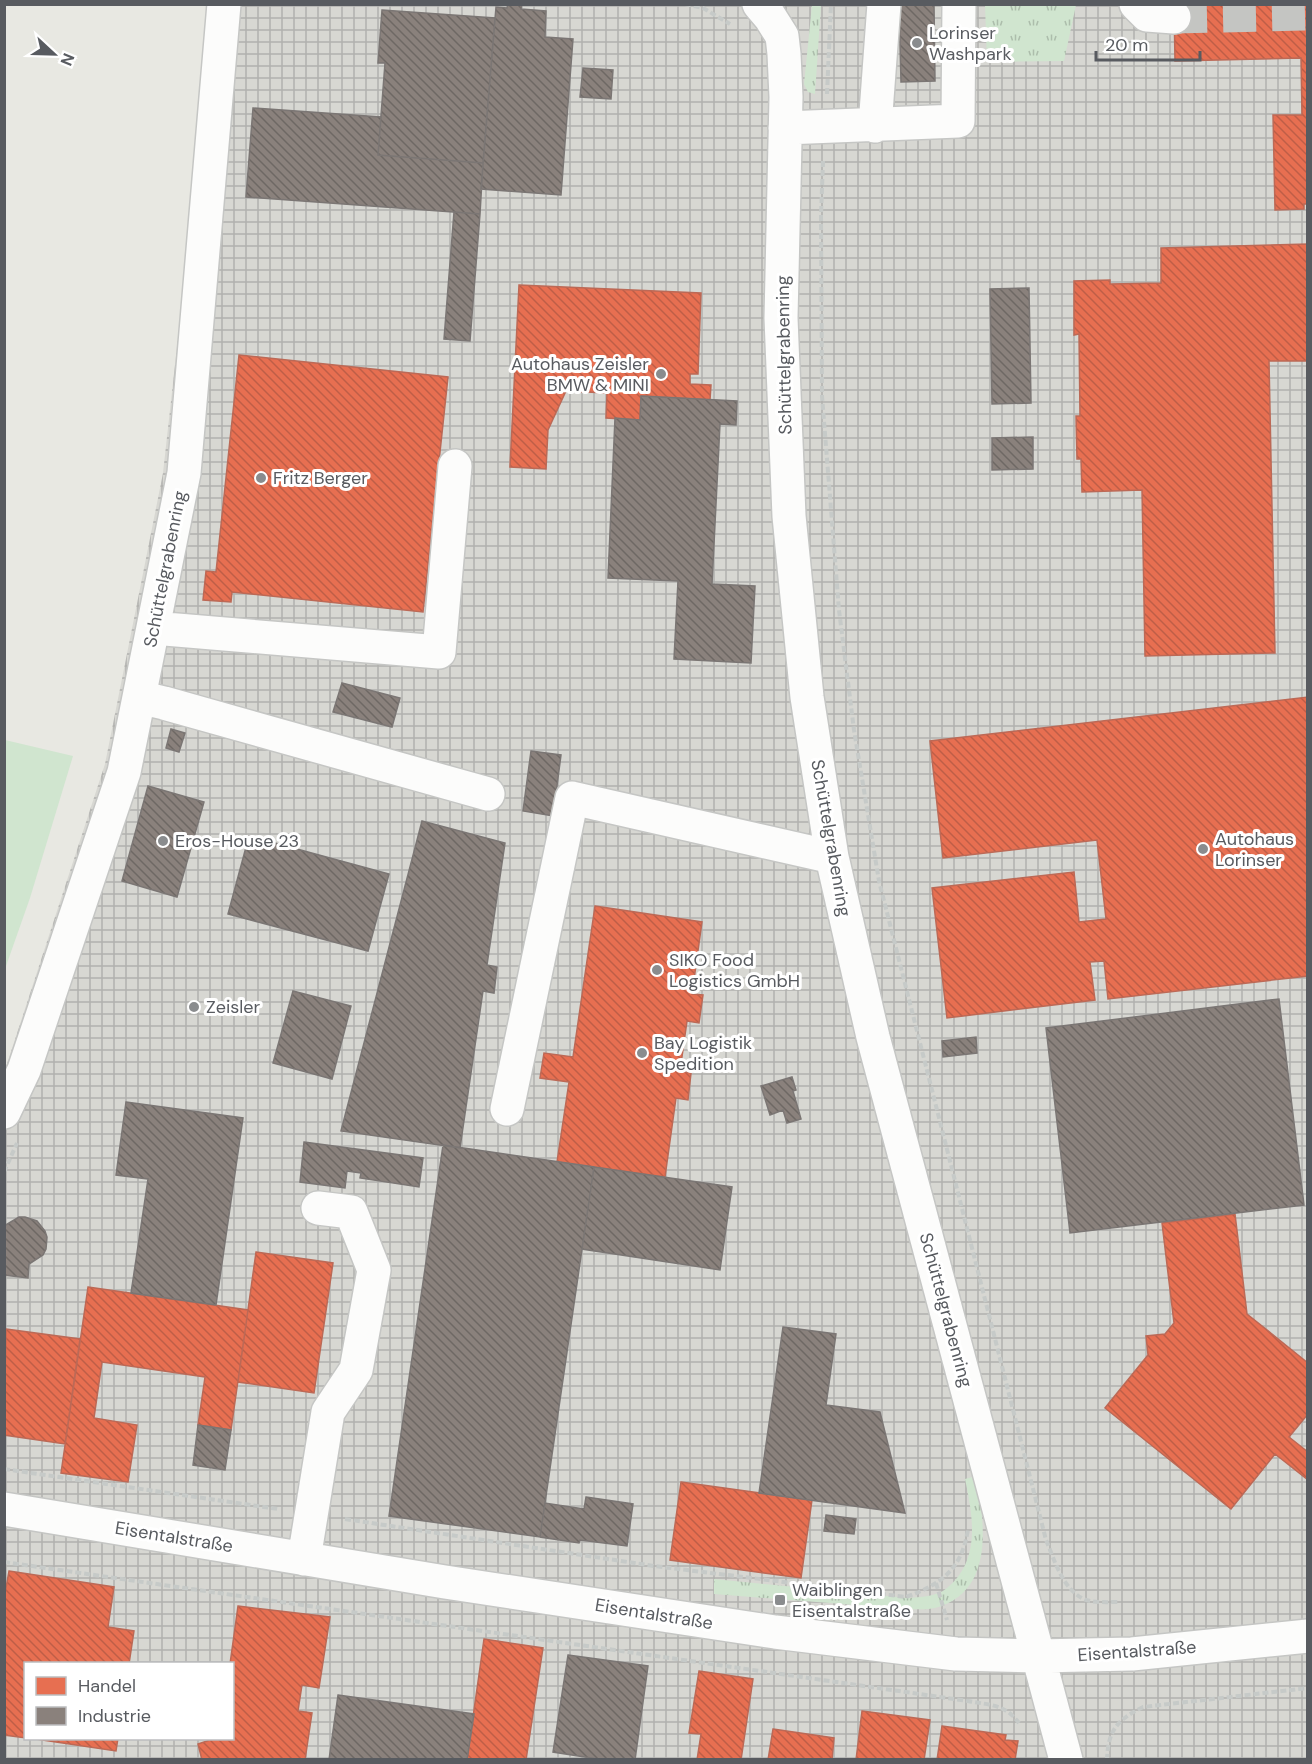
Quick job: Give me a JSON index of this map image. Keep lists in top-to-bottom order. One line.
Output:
{"streets":{"street":["Schüttelgrabenring","Eisentalstraße"]},"crossings":[["Schüttelgrabenring","Eisentalstraße"]],"places":{"other":["Lorinser Washpark","Autohaus Zeisler BMW & MINI","Fritz Berger","Eros-House 23","Autohaus Lorinser","SIKO Food Logistics GmbH","Zeisler","Bay Logistik Spedition"],"transit":["Waiblingen Eisentalstraße"]},"legend":["Handel","Industrie"],"scale_bar":"20 m","north":"right"}
